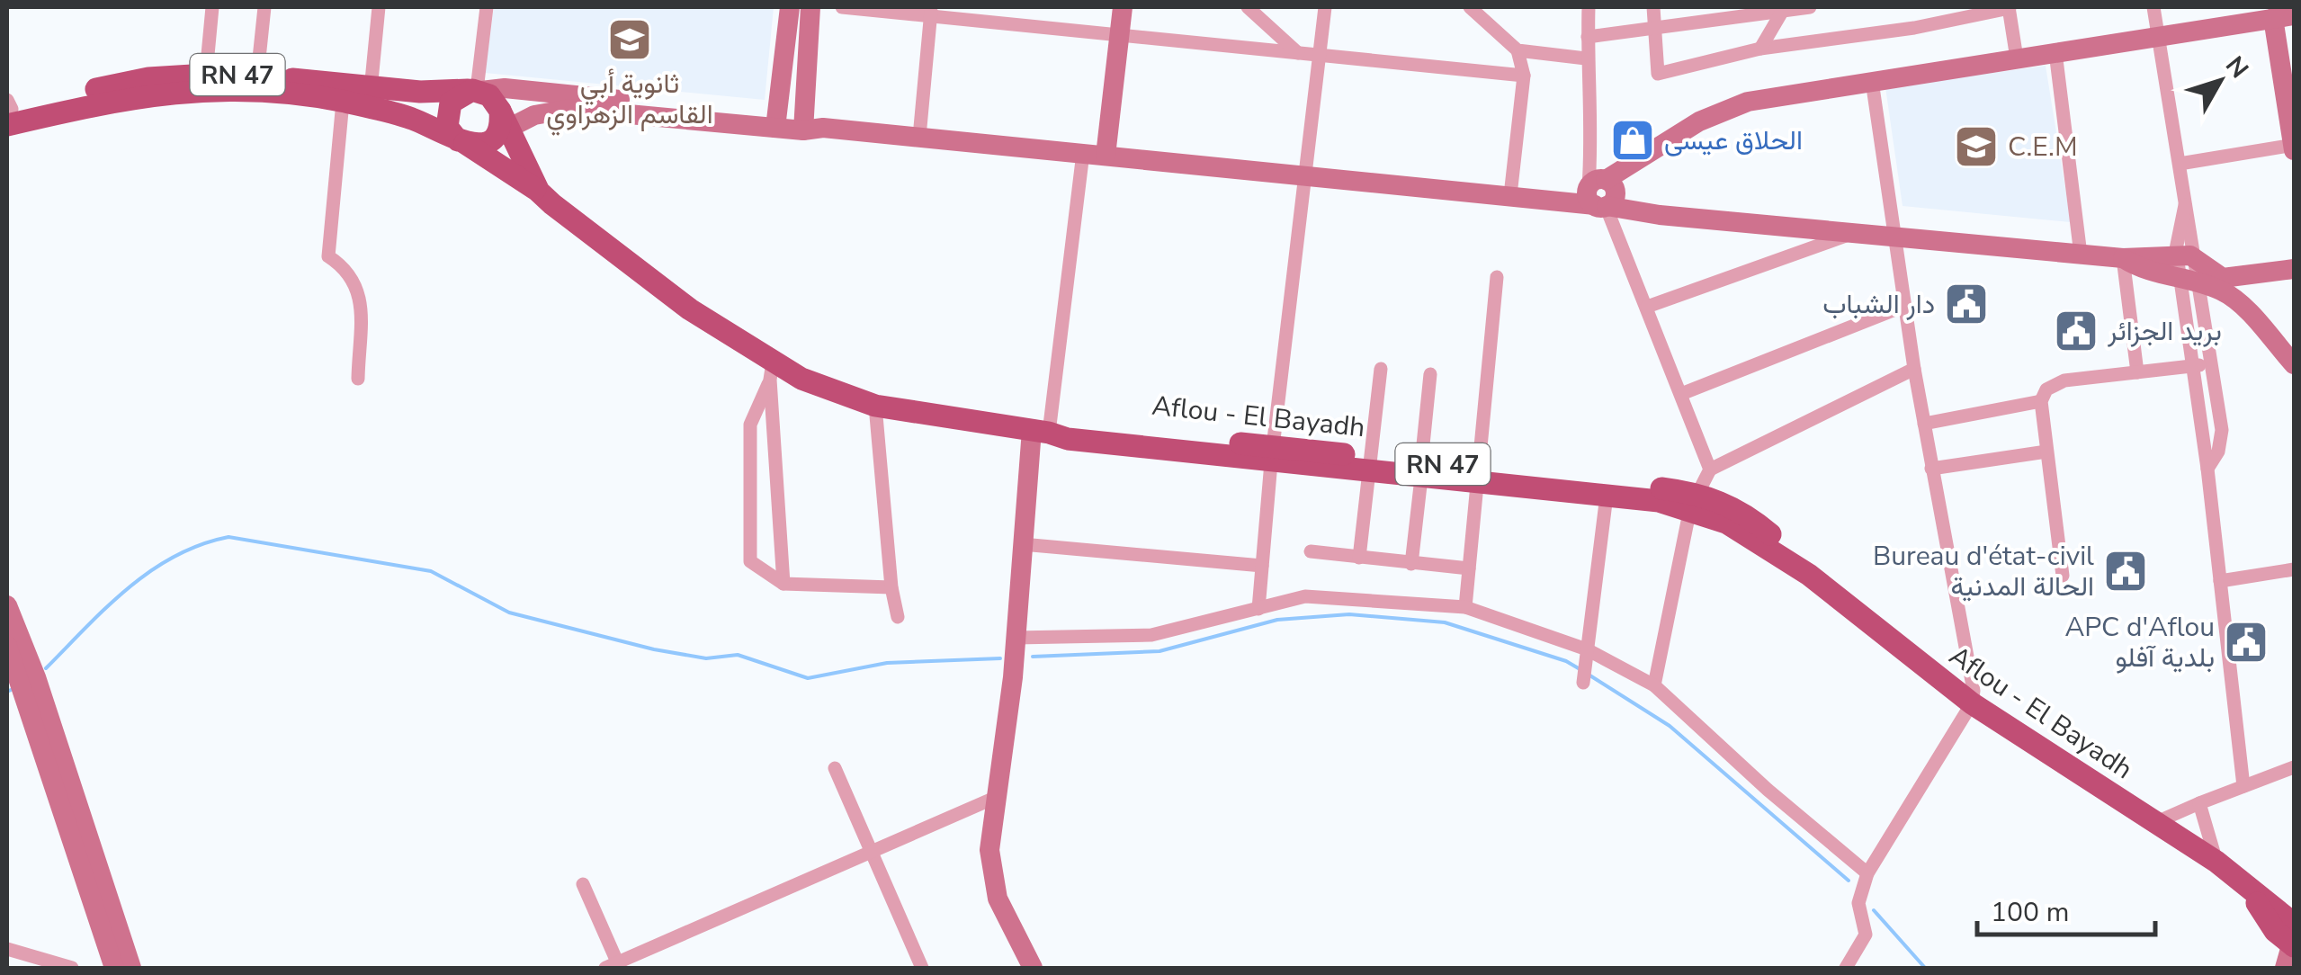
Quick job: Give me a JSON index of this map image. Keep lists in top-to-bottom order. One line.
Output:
{"streets":{"main road":["RN 47","Aflou - El Bayadh"]},"crossings":[["RN 47","Aflou - El Bayadh"]],"places":{"school or university":["ثانوية أبي القاسم الزهراوي","C.E.M"],"shop":["الحلاق عيسى"],"public building":["دار الشباب","بريد الجزائر","Bureau d'état-civil الحالة المدنية","APC d'Aflou بلدية آفلو"]},"scale_bar":"100 m","north":"top right"}
